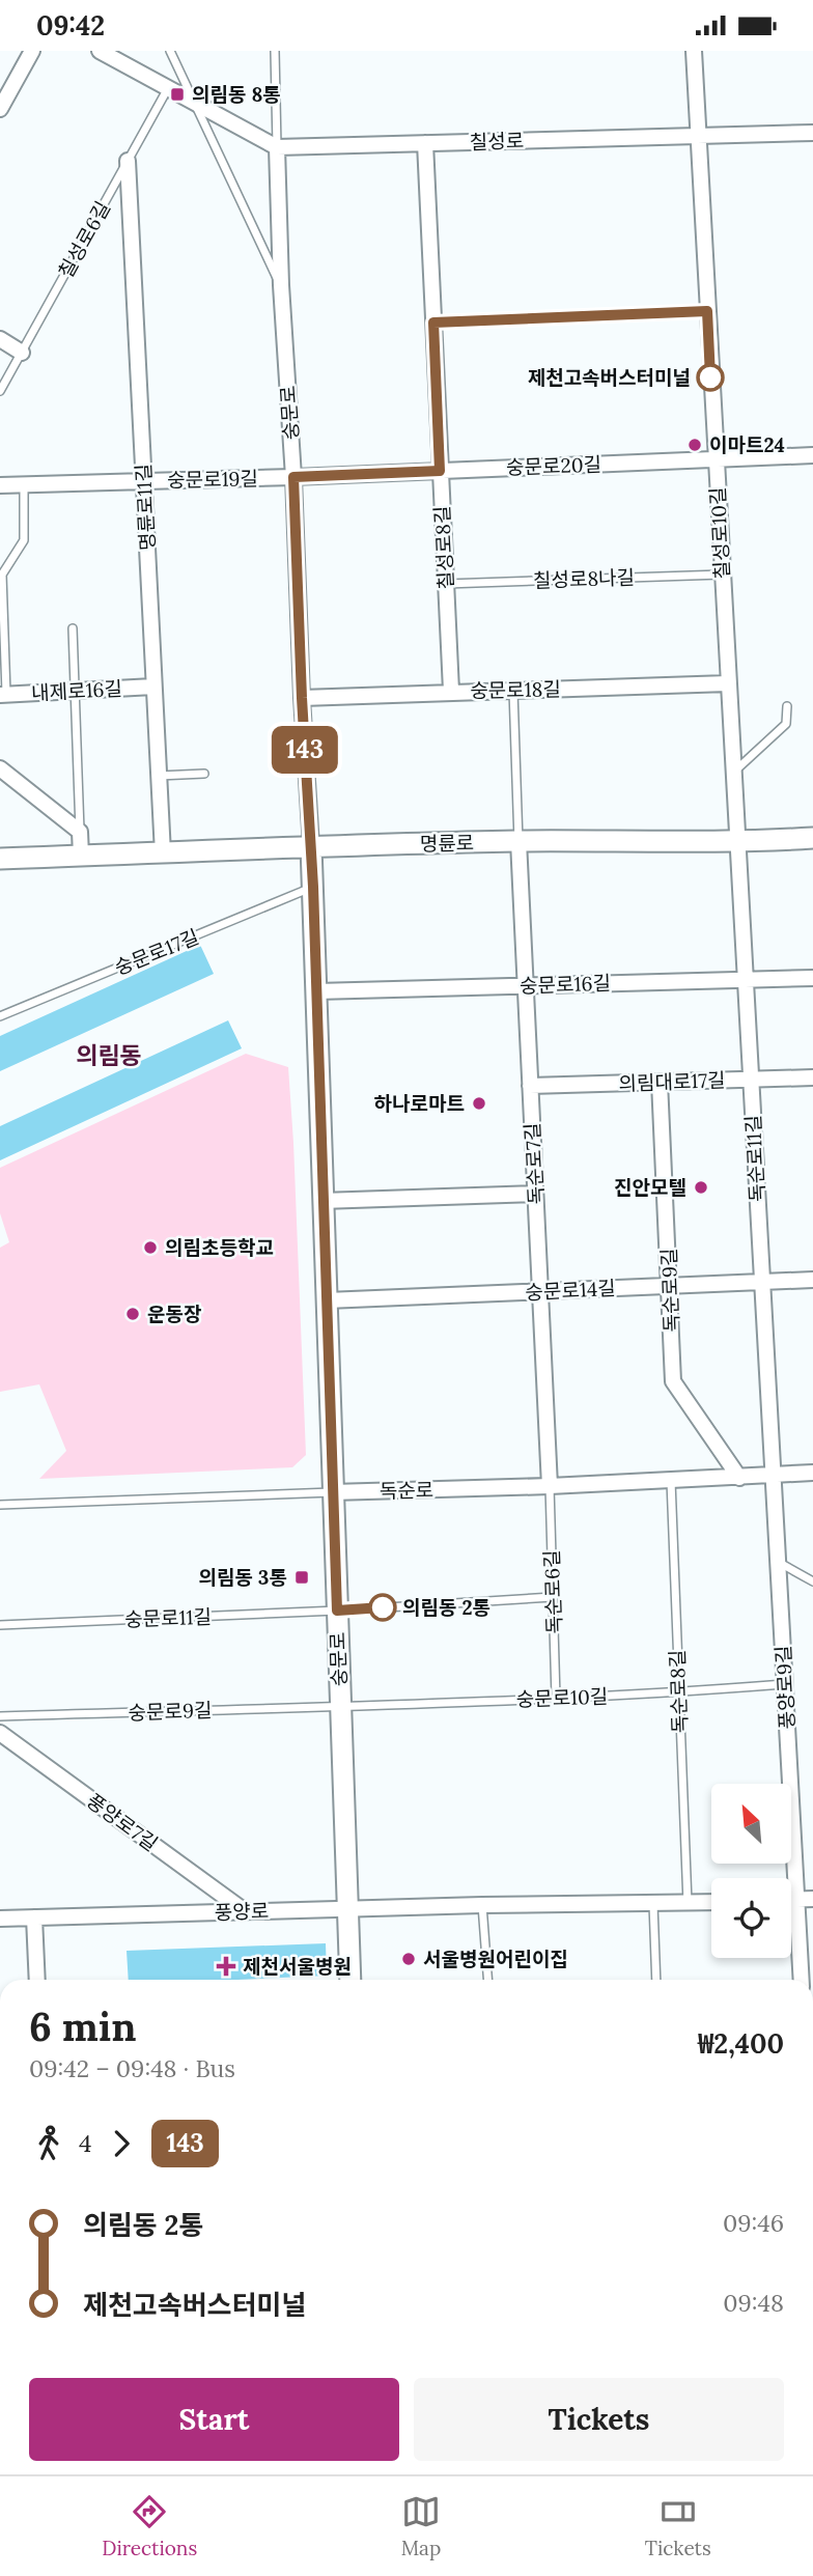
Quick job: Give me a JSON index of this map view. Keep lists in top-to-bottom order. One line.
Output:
{"streets":{"street":["칠성로","숭문로","숭문로20길","숭문로19길","명륜로11길","칠성로10길","칠성로8길","숭문로18길","내제로16길","명륜로","숭문로16길","의림대로17길","독순로11길","독순로7길","숭문로14길","독순로9길","독순로","풍양로9길","풍양로7길","풍양로"],"lane":["칠성로6길","칠성로8나길","숭문로17길","독순로6길","숭문로11길","독순로8길","숭문로10길","숭문로9길"]},"crossings":[["칠성로","칠성로6길"],["칠성로","숭문로"],["칠성로","칠성로10길"],["칠성로","칠성로8길"],["칠성로6길","명륜로11길"],["숭문로","숭문로20길"],["숭문로","숭문로19길"],["숭문로","숭문로18길"],["숭문로","명륜로"],["숭문로","숭문로17길"],["숭문로","숭문로16길"],["숭문로","숭문로14길"],["숭문로","독순로"],["숭문로","숭문로11길"],["숭문로","숭문로10길"],["숭문로","숭문로9길"],["숭문로","풍양로"],["숭문로20길","숭문로19길"],["숭문로20길","칠성로10길"],["숭문로20길","칠성로8길"],["숭문로19길","명륜로11길"],["명륜로11길","내제로16길"],["명륜로11길","명륜로"],["칠성로10길","칠성로8나길"],["칠성로10길","숭문로18길"],["칠성로10길","명륜로"],["칠성로10길","독순로11길"],["칠성로8길","칠성로8나길"],["칠성로8길","숭문로18길"],["명륜로","독순로11길"],["명륜로","독순로7길"],["숭문로16길","독순로11길"],["숭문로16길","독순로7길"],["의림대로17길","독순로11길"],["의림대로17길","독순로7길"],["의림대로17길","독순로9길"],["독순로11길","숭문로14길"],["독순로11길","독순로"],["독순로11길","풍양로9길"],["독순로7길","숭문로14길"],["독순로7길","독순로"],["독순로7길","독순로6길"],["숭문로14길","독순로9길"],["독순로9길","독순로"],["독순로","독순로6길"],["독순로","풍양로9길"],["독순로","독순로8길"],["독순로6길","숭문로11길"],["독순로6길","숭문로10길"],["풍양로9길","숭문로10길"],["독순로8길","숭문로10길"],["독순로8길","풍양로"],["숭문로10길","숭문로9길"],["풍양로7길","풍양로"]],"districts":["의림동"],"places":{"transit":["의림동 8통","의림동 3통"],"other":["제천고속버스터미널","이마트24","하나로마트","진안모텔","의림초등학교","운동장","의림동 2통","서울병원어린이집"],"health":["제천서울병원"]},"lines":["bus line 143"],"north":"top left","page":{"status":"09:42","on_map":"143","heading":["6 min","09:42 – 09:48 · Bus","₩2,400"],"legs":["4","143"],"list":[{"name":"의림동 2통","value":"09:46"},{"name":"제천고속버스터미널","value":"09:48"}],"buttons":["Start","Tickets"],"tabs":["Directions","Map","Tickets"]}}
